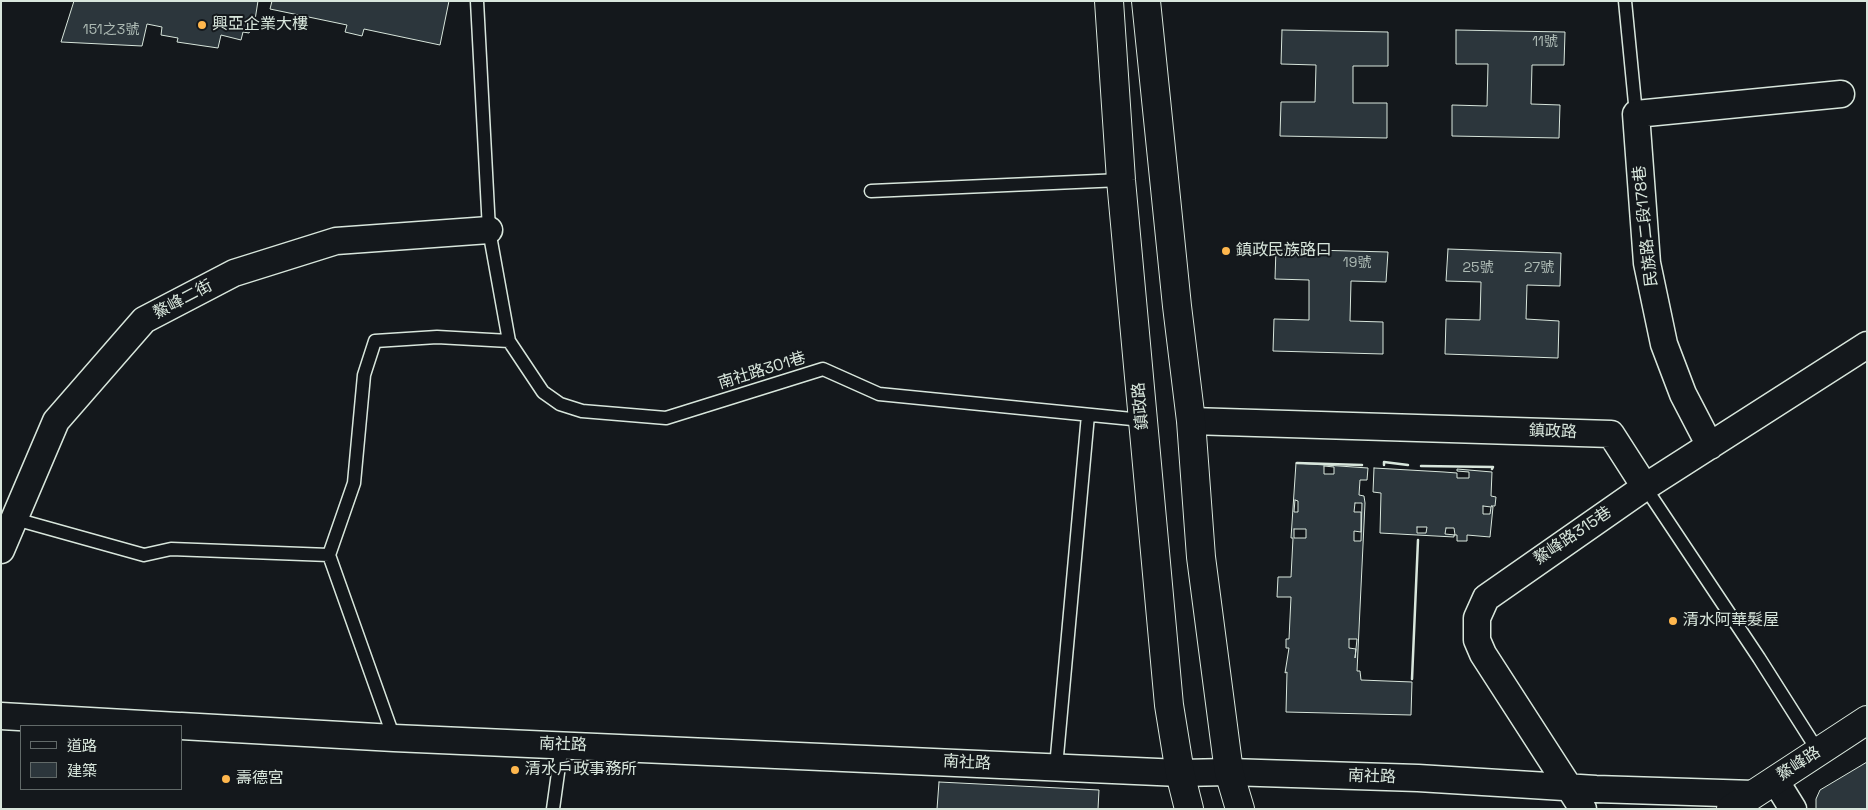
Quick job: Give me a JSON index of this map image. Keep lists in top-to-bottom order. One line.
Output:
{"streets":{"street":["民族路二段178巷","鰲峰二街","鎮政路","鰲峰路315巷","南社路","鰲峰路"],"lane":["南社路301巷"]},"crossings":[["民族路二段178巷","鰲峰路315巷"],["南社路301巷","鎮政路"],["鎮政路","鰲峰路315巷"],["鎮政路","南社路"],["鰲峰路315巷","南社路"],["南社路","鰲峰路"]],"places":["興亞企業大樓","鎮政民族路口","清水阿華髮屋","清水戶政事務所","壽德宮"],"house_numbers":["151之3號","11號","19號","25號","27號"],"legend":["道路","建築"]}
